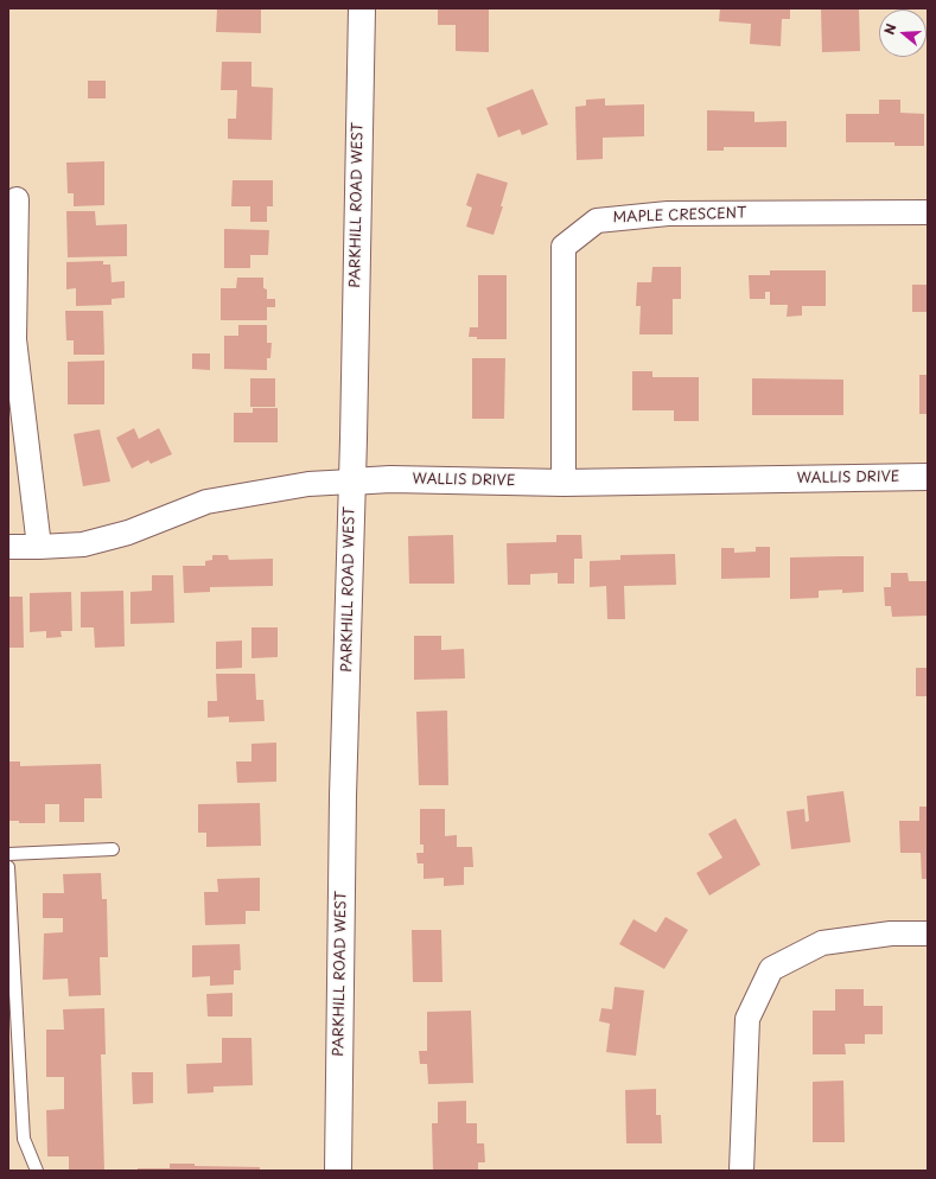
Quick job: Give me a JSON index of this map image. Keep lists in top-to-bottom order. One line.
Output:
{"streets":{"main road":["PARKHILL ROAD WEST","WALLIS DRIVE"],"street":["MAPLE CRESCENT"]},"crossings":[["PARKHILL ROAD WEST","WALLIS DRIVE"],["MAPLE CRESCENT","WALLIS DRIVE"]],"north":"left"}
